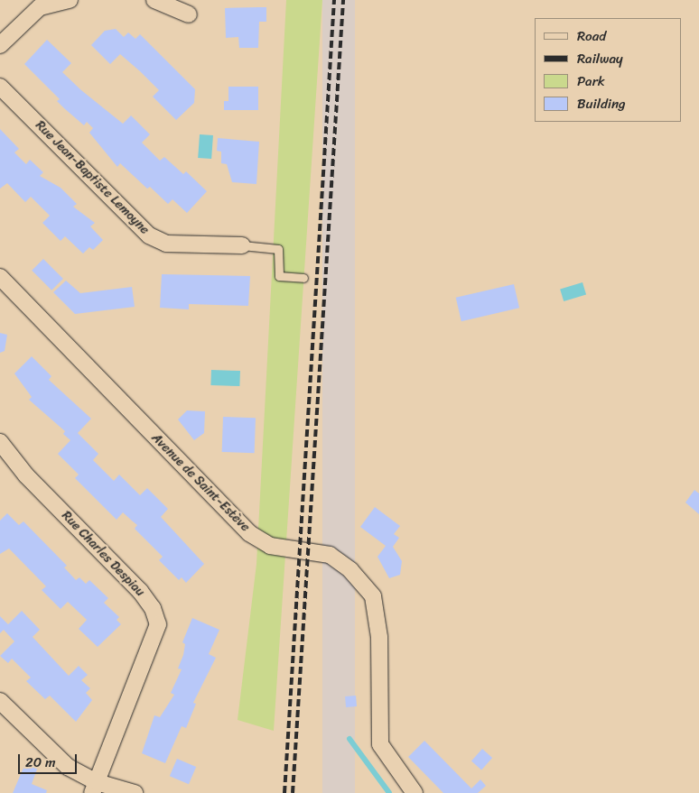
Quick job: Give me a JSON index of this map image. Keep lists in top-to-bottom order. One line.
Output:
{"streets":{"street":["Rue Jean-Baptiste Lemoyne","Avenue de Saint-Estève","Rue Charles Despiau"]},"legend":["Road","Railway","Park","Building"],"scale_bar":"20 m"}
